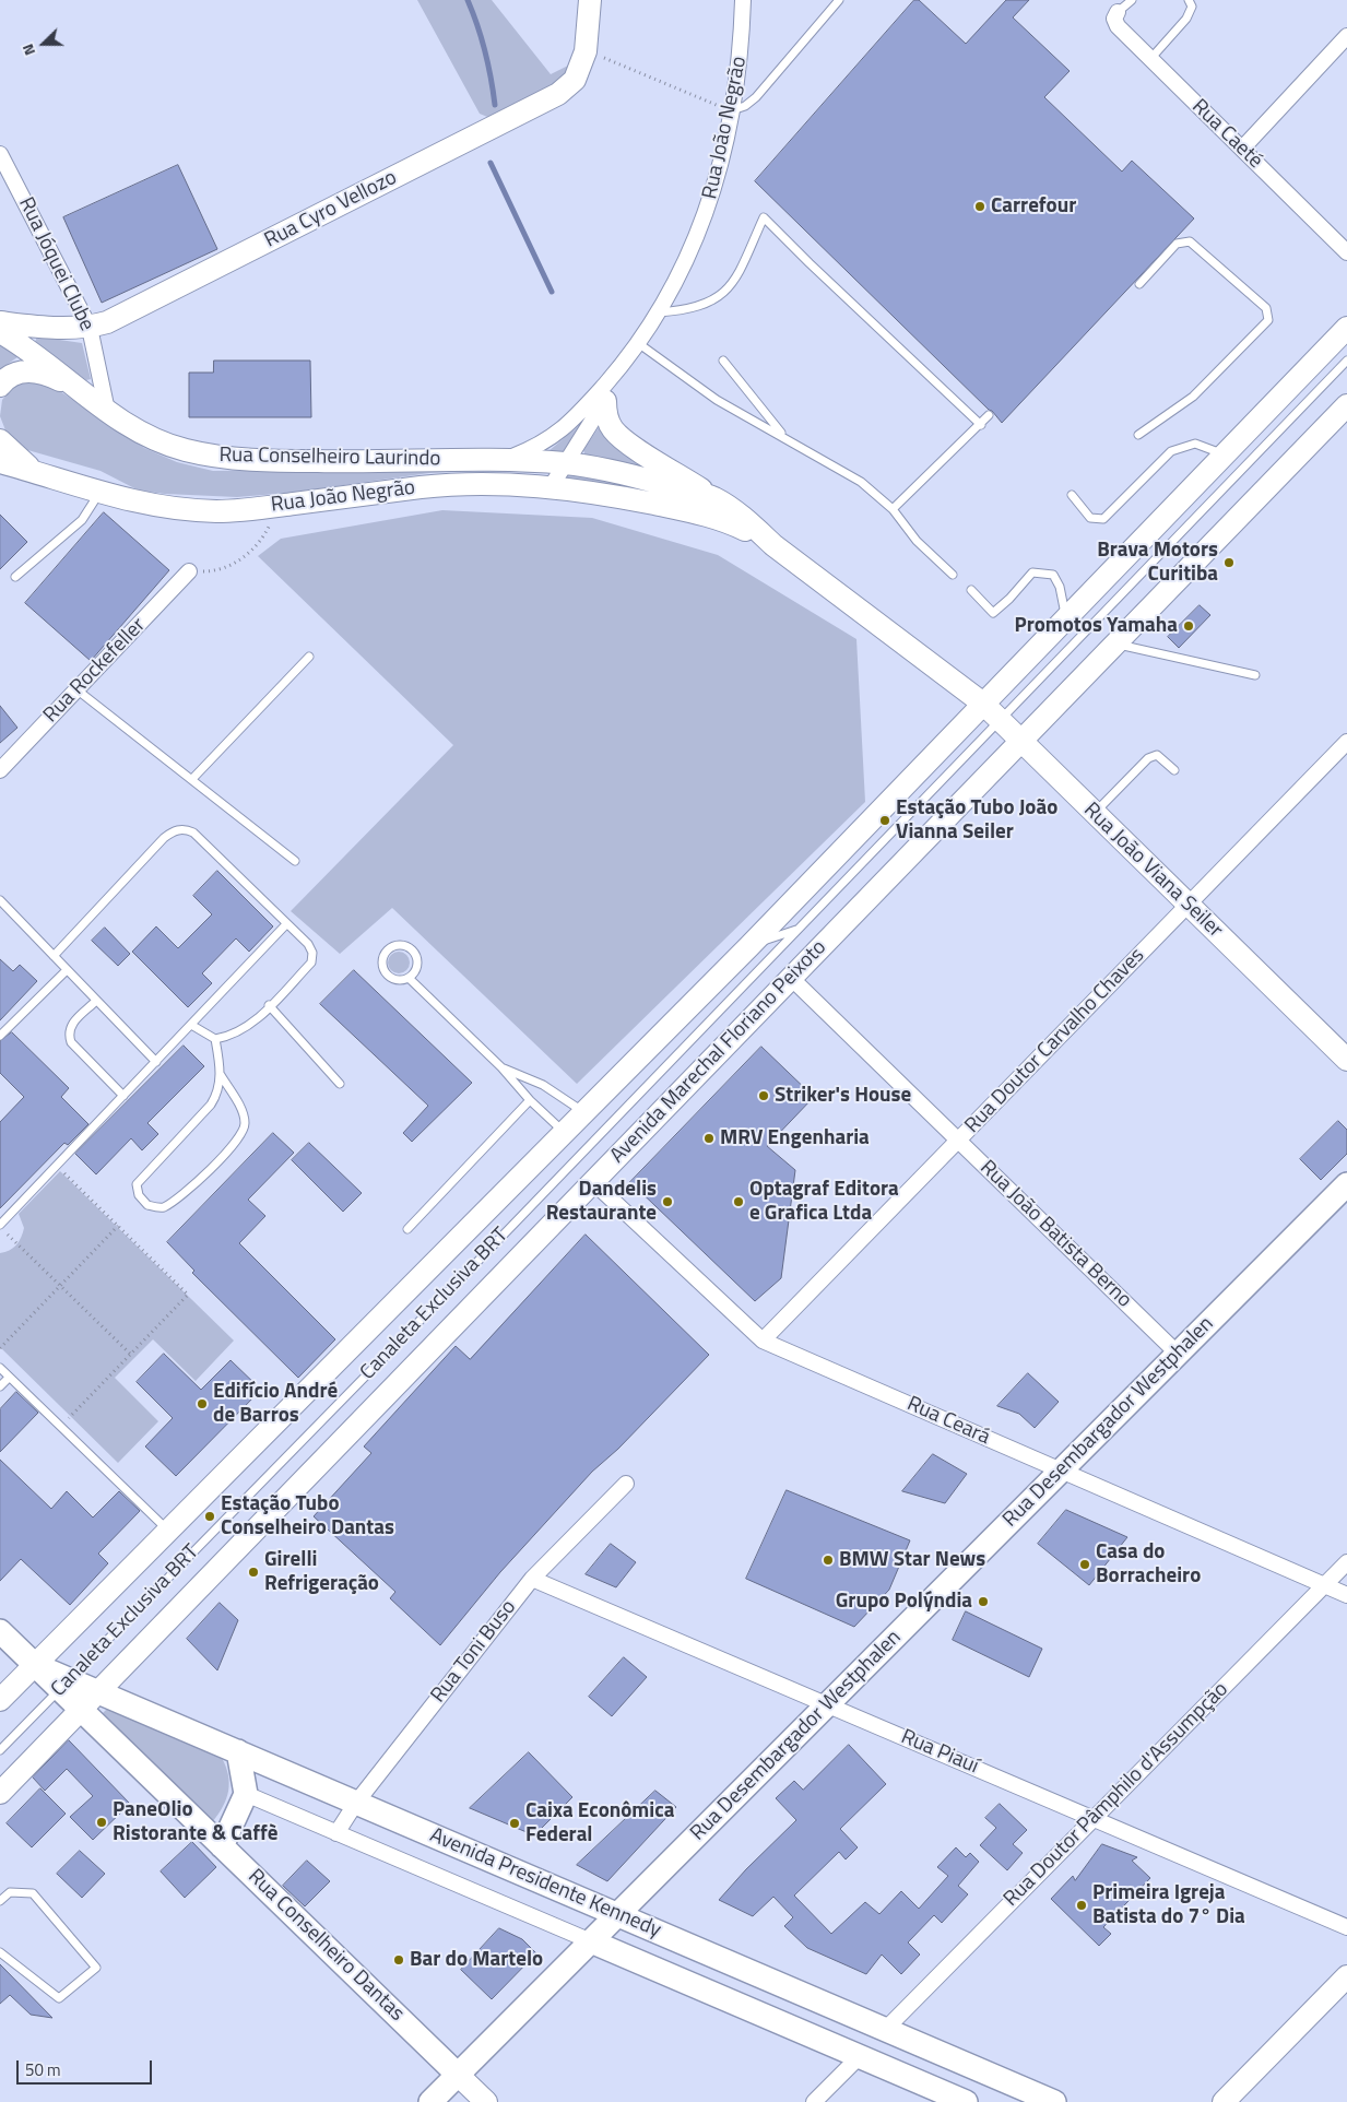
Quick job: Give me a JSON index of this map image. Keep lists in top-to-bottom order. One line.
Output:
{"streets":{"main road":["Rua Desembargador Westphalen","Avenida Presidente Kennedy","Rua Conselheiro Dantas"],"street":["Rua João Negrão","Rua Caeté","Rua Cyro Vellozo","Rua Jóquei Clube","Rua Conselheiro Laurindo","Rua Rockefeller","Rua João Viana Seiler","Rua Doutor Carvalho Chaves","Avenida Marechal Floriano Peixoto","Rua João Batista Berno","Rua Ceará","Rua Toni Buso","Rua Piauí","Rua Doutor Pâmphilo d'Assumpção"],"lane":["Canaleta Exclusiva BRT"]},"crossings":[["Rua João Negrão","Rua Conselheiro Laurindo"],["Rua João Negrão","Rua João Viana Seiler"],["Rua Cyro Vellozo","Rua Jóquei Clube"],["Rua Jóquei Clube","Rua Conselheiro Laurindo"],["Rua Conselheiro Laurindo","Rua João Viana Seiler"],["Rua João Viana Seiler","Rua Doutor Carvalho Chaves"],["Rua João Viana Seiler","Avenida Marechal Floriano Peixoto"],["Rua João Viana Seiler","Canaleta Exclusiva BRT"],["Rua Doutor Carvalho Chaves","Rua João Batista Berno"],["Rua Doutor Carvalho Chaves","Rua Ceará"],["Avenida Marechal Floriano Peixoto","Rua João Batista Berno"],["Avenida Marechal Floriano Peixoto","Rua Ceará"],["Avenida Marechal Floriano Peixoto","Avenida Presidente Kennedy"],["Avenida Marechal Floriano Peixoto","Rua Conselheiro Dantas"],["Rua João Batista Berno","Rua Desembargador Westphalen"],["Canaleta Exclusiva BRT","Avenida Presidente Kennedy"],["Canaleta Exclusiva BRT","Rua Conselheiro Dantas"],["Rua Ceará","Rua Desembargador Westphalen"],["Rua Desembargador Westphalen","Rua Piauí"],["Rua Desembargador Westphalen","Avenida Presidente Kennedy"],["Rua Desembargador Westphalen","Rua Conselheiro Dantas"],["Rua Toni Buso","Rua Piauí"],["Rua Toni Buso","Avenida Presidente Kennedy"],["Rua Piauí","Rua Doutor Pâmphilo d'Assumpção"],["Rua Doutor Pâmphilo d'Assumpção","Avenida Presidente Kennedy"],["Avenida Presidente Kennedy","Rua Conselheiro Dantas"]],"places":["Carrefour","Brava Motors Curitiba","Promotos Yamaha","Estação Tubo João Vianna Seiler","Striker's House","MRV Engenharia","Dandelis Restaurante","Optagraf Editora e Grafica Ltda","Edifício André de Barros","Estação Tubo Conselheiro Dantas","BMW Star News","Casa do Borracheiro","Girelli Refrigeração","Grupo Polýndia","PaneOlio Ristorante & Caffè","Caixa Econômica Federal","Primeira Igreja Batista do 7° Dia","Bar do Martelo"],"scale_bar":"50 m","north":"left"}
